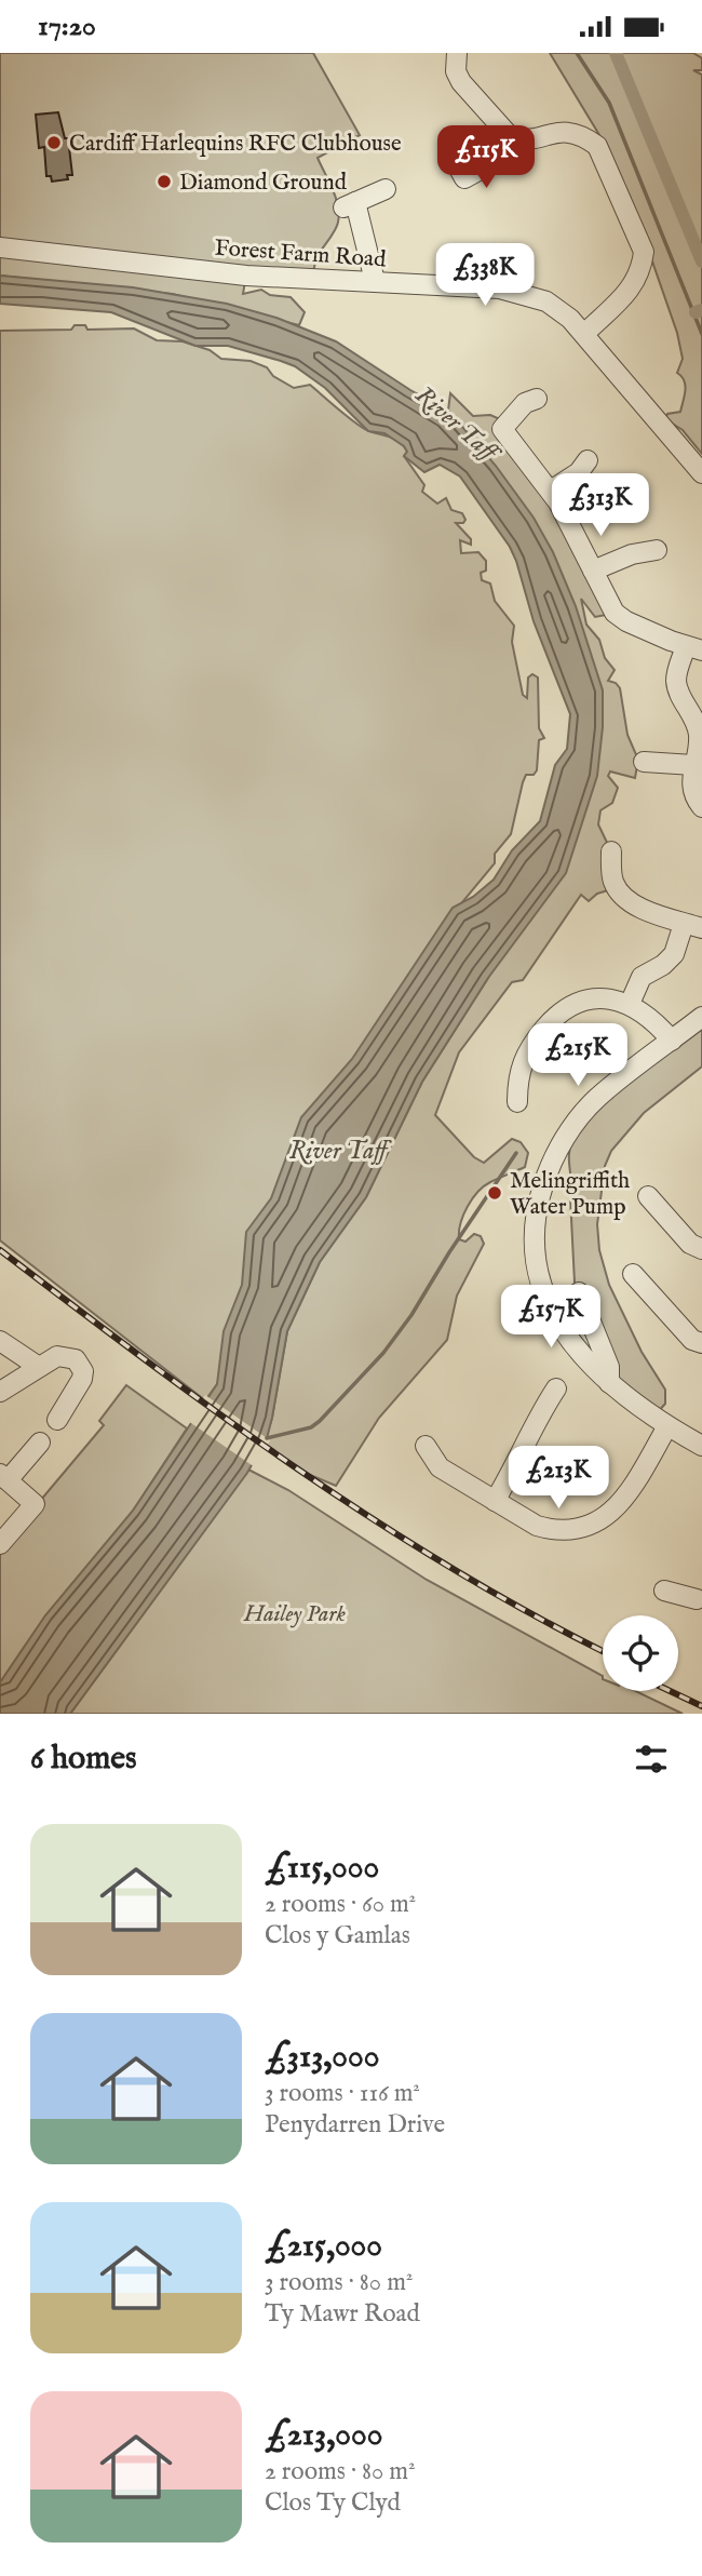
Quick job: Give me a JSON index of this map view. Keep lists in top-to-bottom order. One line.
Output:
{"streets":{"street":["Forest Farm Road"]},"water":["River Taff"],"parks":["Hailey Park"],"places":["Cardiff Harlequins RFC Clubhouse","Diamond Ground","Melingriffith Water Pump"],"page":{"status":"17:20","price":["£115K","£338K","£313K","£215K","£157K","£213K"],"heading":"6 homes","list":[{"name":"£115,000","note":"2 rooms · 60 m² · Clos y Gamlas"},{"name":"£313,000","note":"3 rooms · 116 m² · Penydarren Drive"},{"name":"£215,000","note":"3 rooms · 80 m² · Ty Mawr Road"},{"name":"£213,000","note":"2 rooms · 80 m² · Clos Ty Clyd"}]}}
